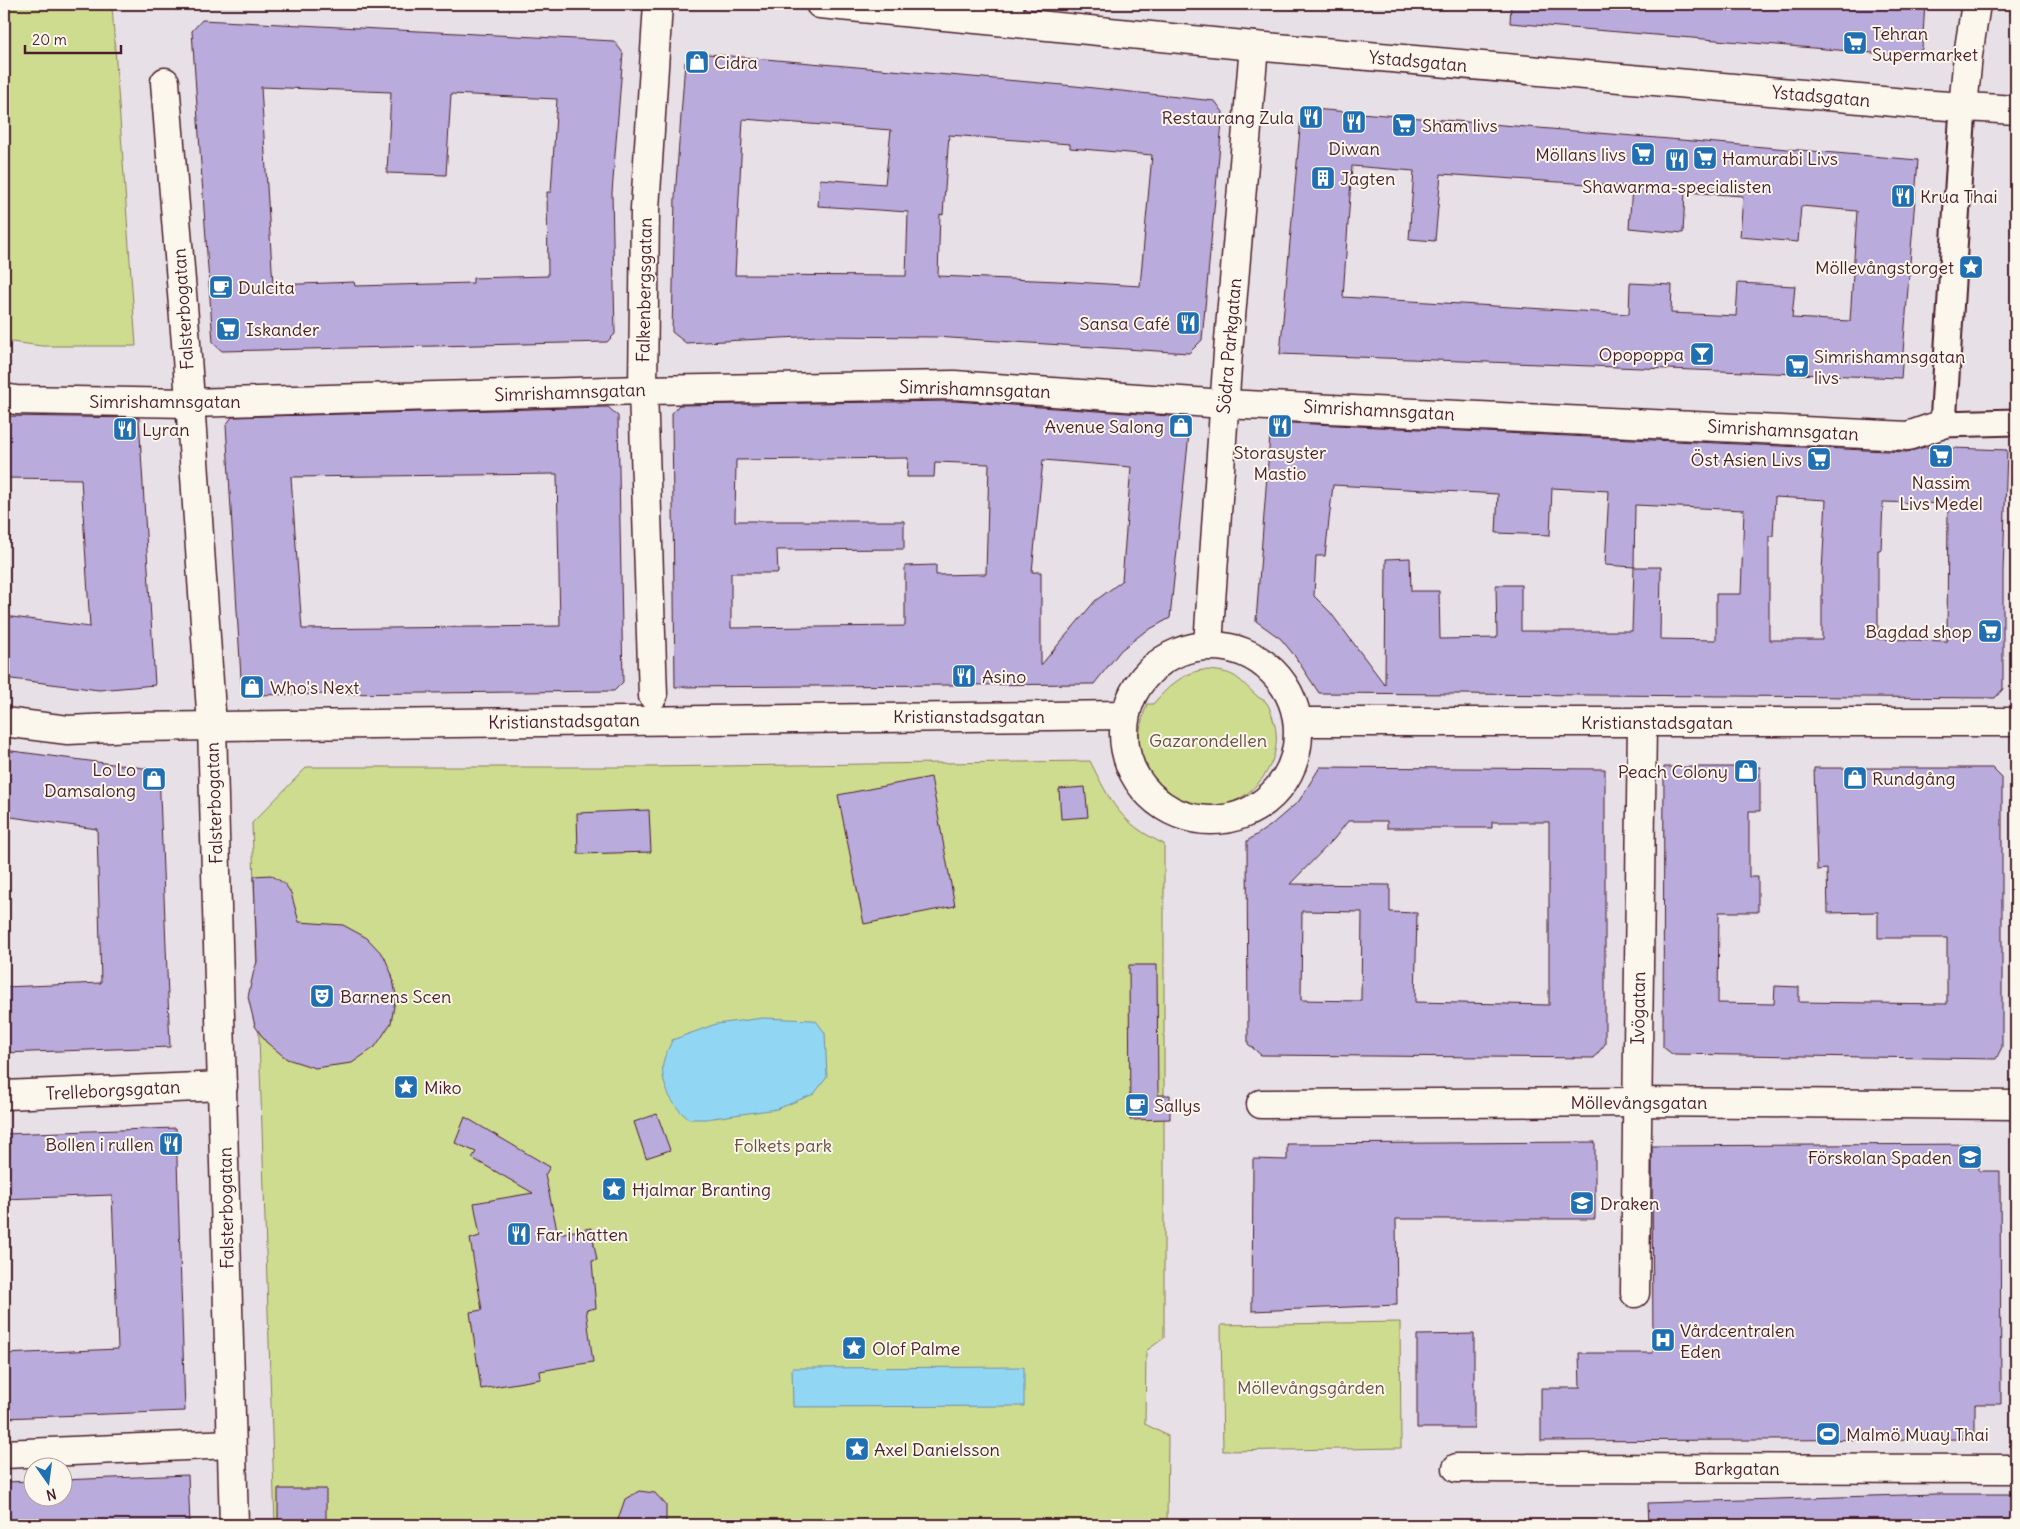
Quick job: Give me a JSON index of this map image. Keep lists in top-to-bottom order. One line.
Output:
{"streets":{"street":["Ystadsgatan","Falkenbergsgatan","Falsterbogatan","Södra Parkgatan","Simrishamnsgatan","Kristianstadsgatan","Ivögatan","Trelleborgsgatan","Möllevångsgatan","Barkgatan"]},"crossings":[["Ystadsgatan","Södra Parkgatan"],["Falkenbergsgatan","Simrishamnsgatan"],["Falsterbogatan","Simrishamnsgatan"],["Falsterbogatan","Kristianstadsgatan"],["Falsterbogatan","Trelleborgsgatan"],["Södra Parkgatan","Simrishamnsgatan"],["Södra Parkgatan","Kristianstadsgatan"],["Kristianstadsgatan","Ivögatan"],["Ivögatan","Möllevångsgatan"]],"parks":["Gazarondellen","Folkets park","Möllevångsgården"],"places":{"supermarket":["Tehran Supermarket","Sham livs","Möllans livs","Hamurabi Livs","Iskander","Simrishamnsgatan livs","Nassim Livs Medel","Öst Asien Livs","Bagdad shop"],"shop":["Cidra","Avenue Salong","Who's Next","Peach Colony","Rundgång","Lo Lo Damsalong"],"restaurant":["Restaurang Zula","Diwan","Shawarma-specialisten","Krua Thai","Sansa Café","Storasyster Mastio","Lyran","Asino","Bollen i rullen","Far i hatten"],"building":["Jagten"],"place":["Möllevångstorget","Miko","Hjalmar Branting","Olof Palme","Axel Danielsson"],"cafe":["Dulcita","Sallys"],"bar":["Opopoppa"],"theatre":["Barnens Scen"],"school or university":["Förskolan Spaden","Draken"],"hospital":["Vårdcentralen Eden"],"sports":["Malmö Muay Thai"]},"scale_bar":"20 m","north":"bottom"}
